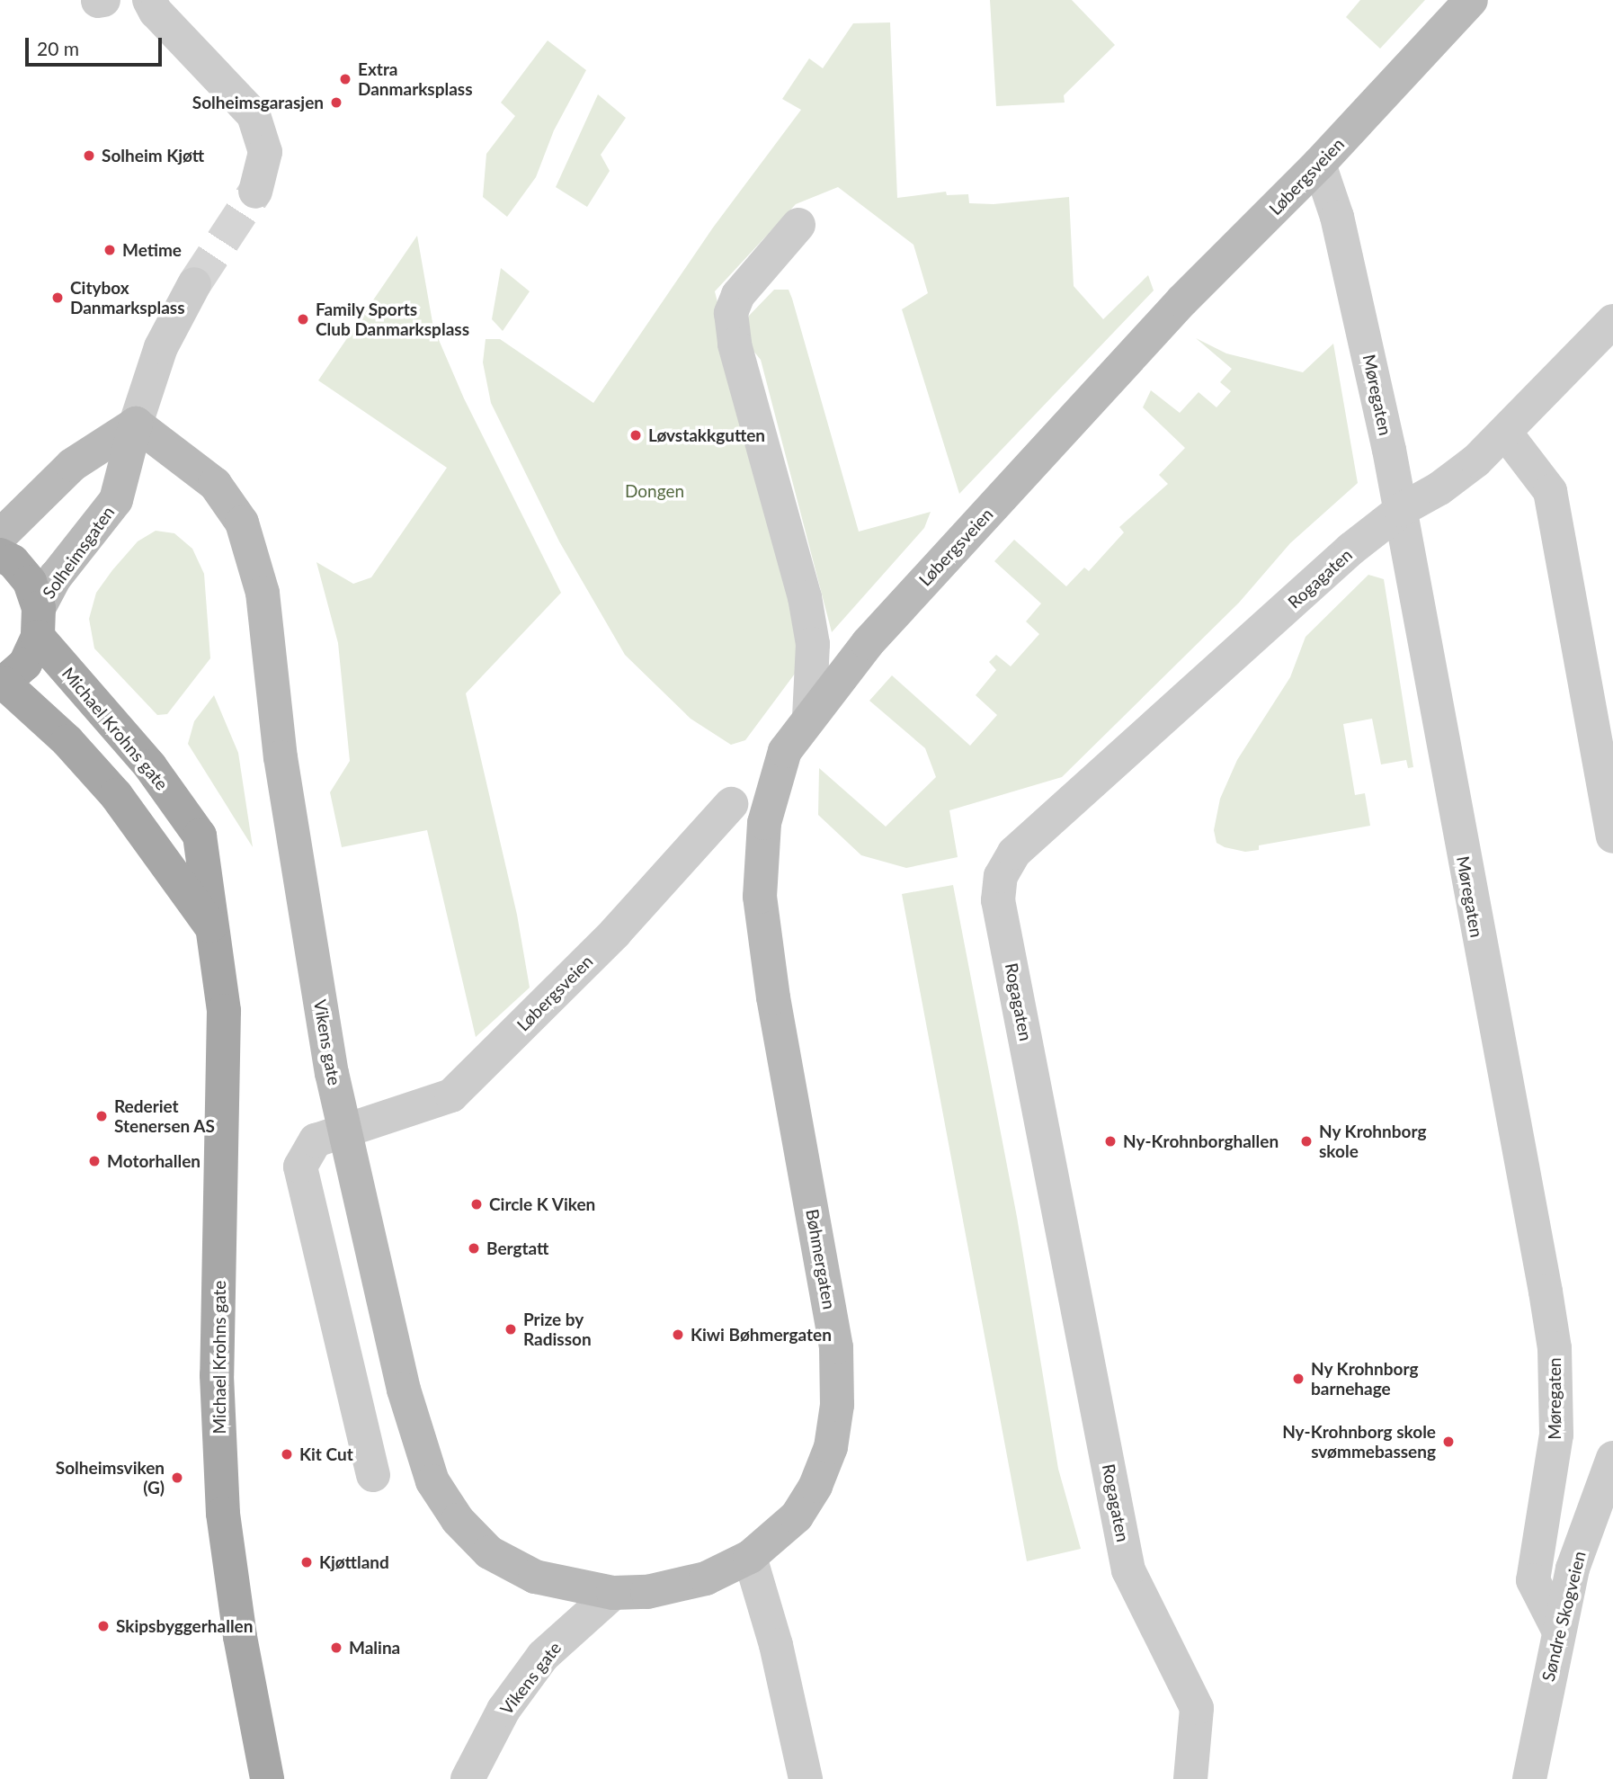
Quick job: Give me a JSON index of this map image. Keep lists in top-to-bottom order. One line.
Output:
{"streets":{"main road":["Michael Krohns gate"],"street":["Løbergsveien","Møregaten","Solheimsgaten","Rogagaten","Vikens gate","Bøhmergaten","Søndre Skogveien"]},"crossings":[["Løbergsveien","Møregaten"],["Løbergsveien","Vikens gate"],["Løbergsveien","Bøhmergaten"],["Møregaten","Rogagaten"],["Møregaten","Søndre Skogveien"],["Solheimsgaten","Michael Krohns gate"],["Solheimsgaten","Vikens gate"],["Vikens gate","Bøhmergaten"]],"parks":["Dongen"],"places":["Extra Danmarksplass","Solheimsgarasjen","Solheim Kjøtt","Metime","Citybox Danmarksplass","Family Sports Club Danmarksplass","Løvstakkgutten","Rederiet Stenersen AS","Ny-Krohnborghallen","Ny Krohnborg skole","Motorhallen","Circle K Viken","Bergtatt","Prize by Radisson","Kiwi Bøhmergaten","Ny Krohnborg barnehage","Ny-Krohnborg skole svømmebasseng","Kit Cut","Solheimsviken (G)","Kjøttland","Skipsbyggerhallen","Malina"],"scale_bar":"20 m"}
